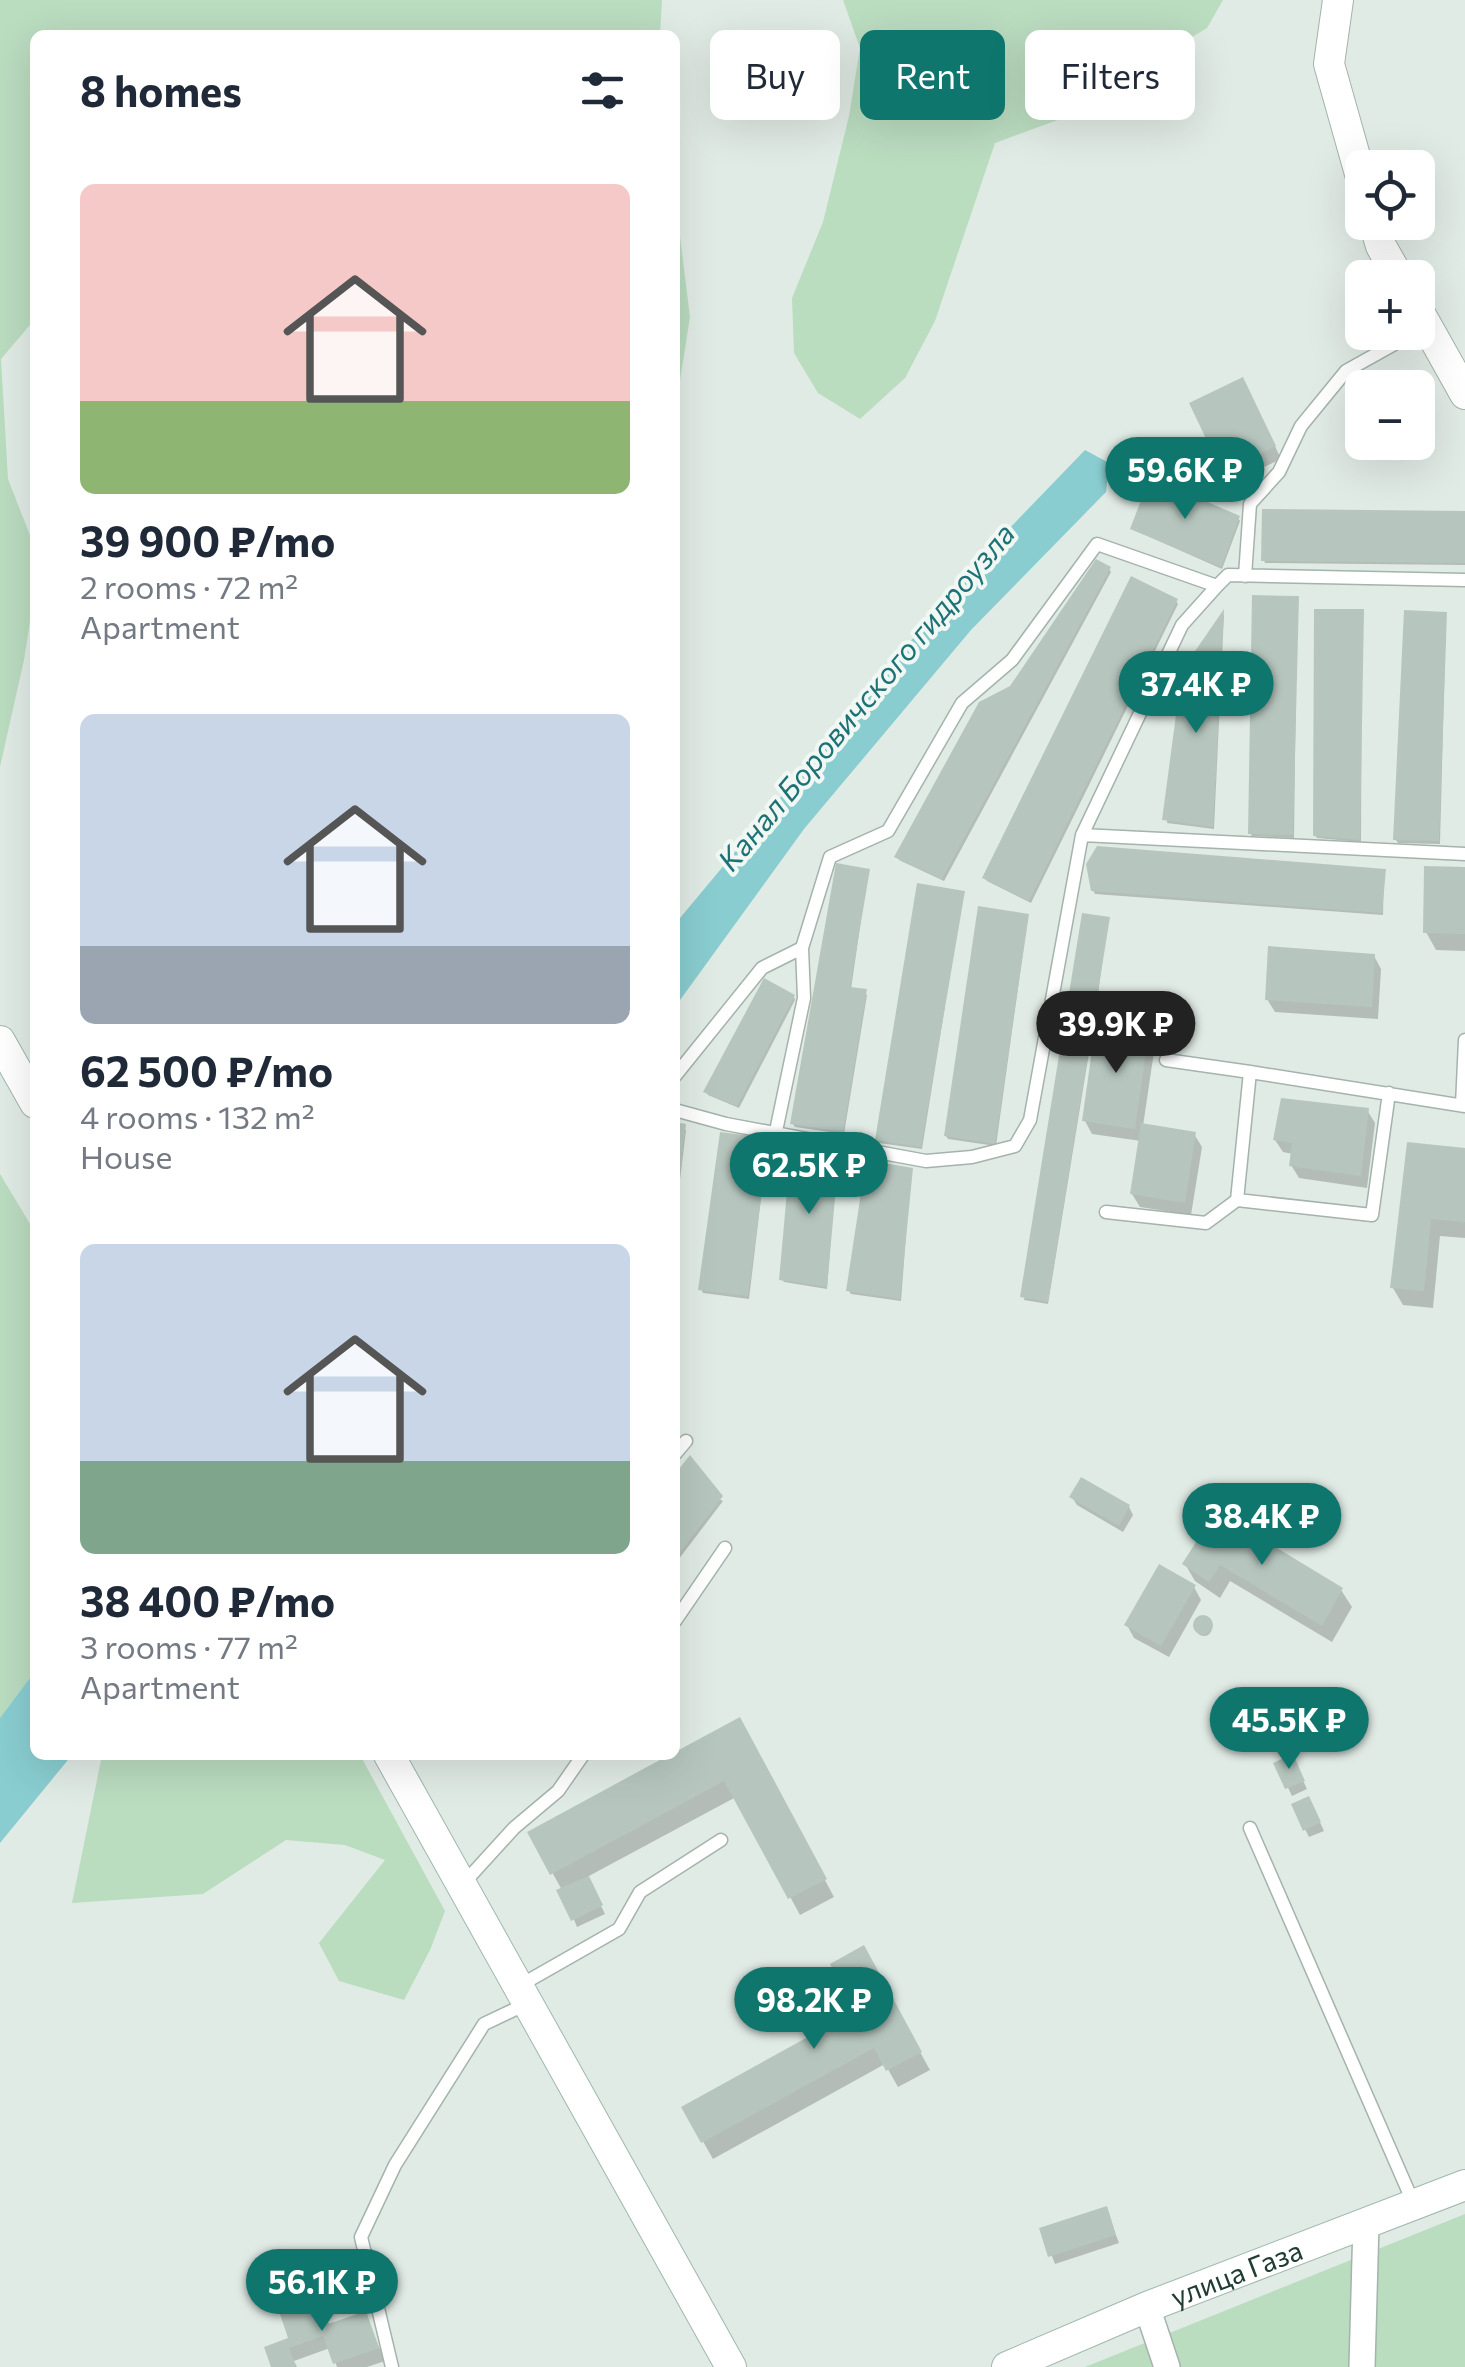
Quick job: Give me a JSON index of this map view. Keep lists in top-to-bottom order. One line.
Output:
{"streets":{"main road":["улица Газа"]},"water":["Канал Боровичского гидроузла"],"page":{"chip":["Buy","Rent","Filters"],"heading":"8 homes","map_buttons":["+","−"],"list":[{"name":"39 900 ₽/mo","note":"2 rooms · 72 m² · Apartment"},{"name":"62 500 ₽/mo","note":"4 rooms · 132 m² · House"},{"name":"38 400 ₽/mo","note":"3 rooms · 77 m² · Apartment"}],"price":["59.6K ₽","37.4K ₽","39.9K ₽","62.5K ₽","38.4K ₽","45.5K ₽","98.2K ₽","56.1K ₽"]}}
